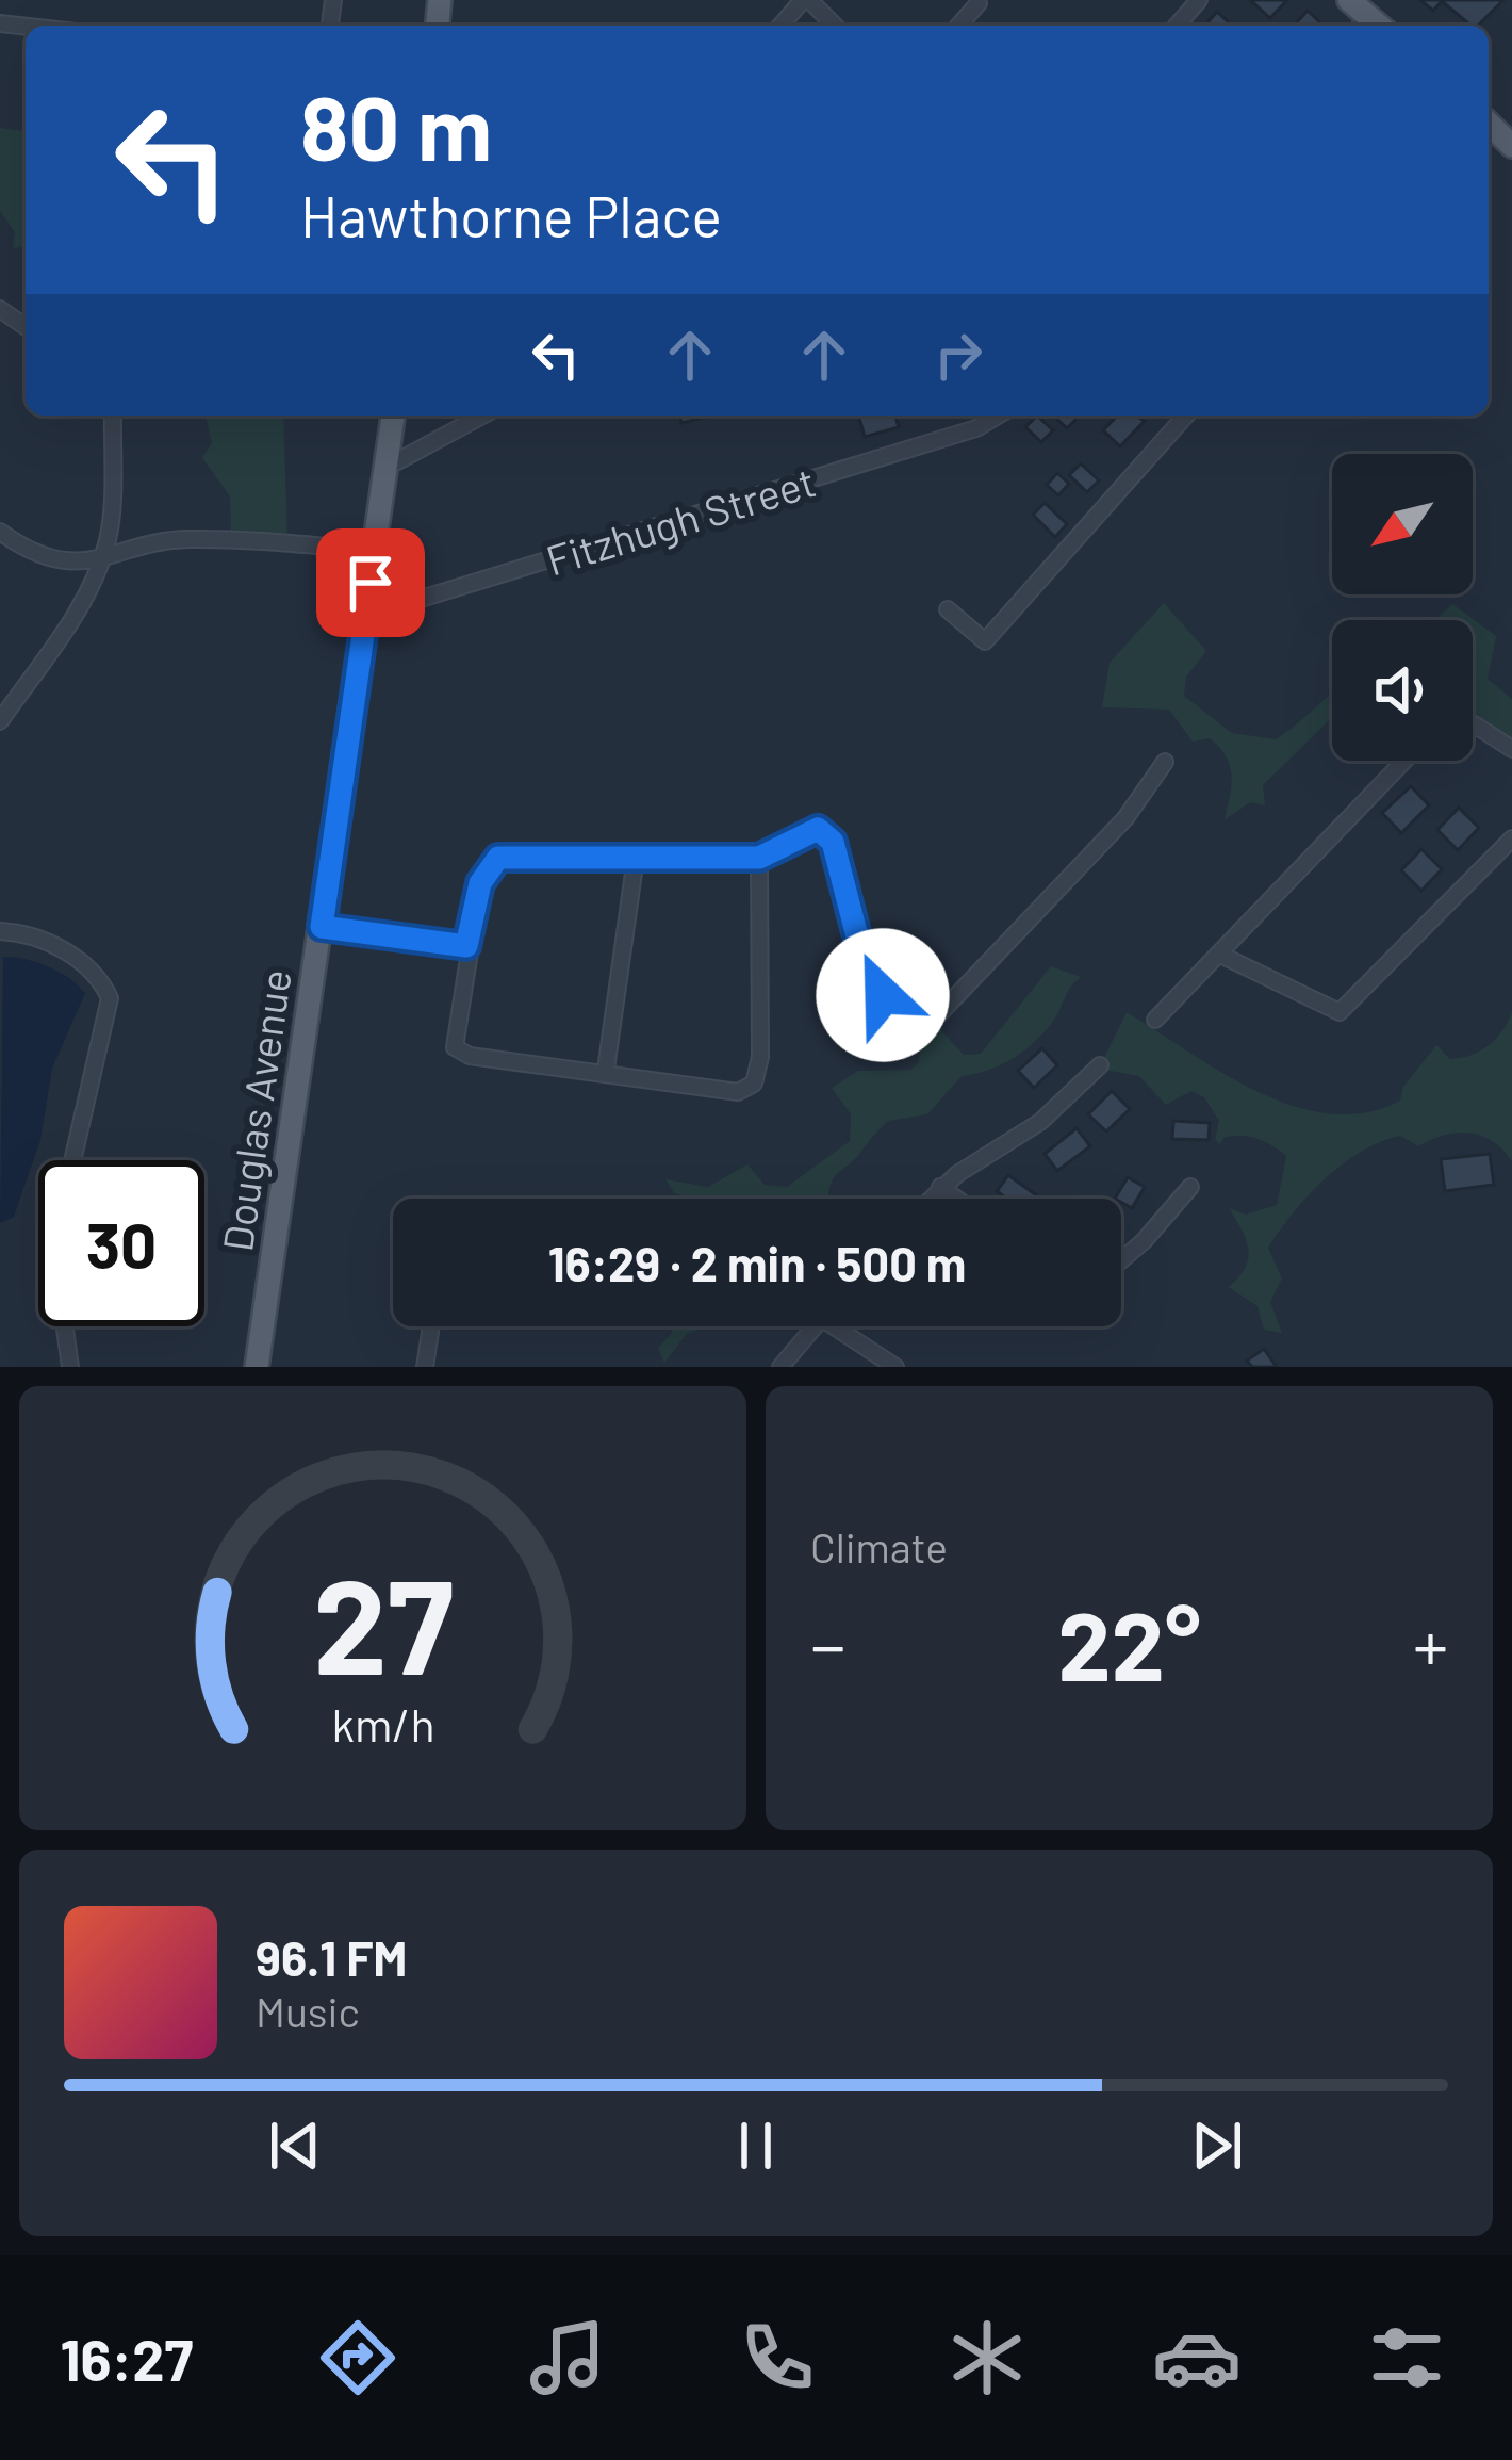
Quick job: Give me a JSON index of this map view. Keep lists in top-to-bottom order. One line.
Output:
{"streets":{"main road":["Douglas Avenue"],"street":["Fitzhugh Street"]},"crossings":[["Fitzhugh Street","Douglas Avenue"]],"north":"bottom left","page":{"turn":["80 m","Hawthorne Place"],"limit":"30","trip":"16:29 · 2 min · 500 m","tile":"Climate","heat":["−","22°","+"],"song":["96.1 FM","Music"],"tabs":"16:27","gauge":["27","km/h"]}}
